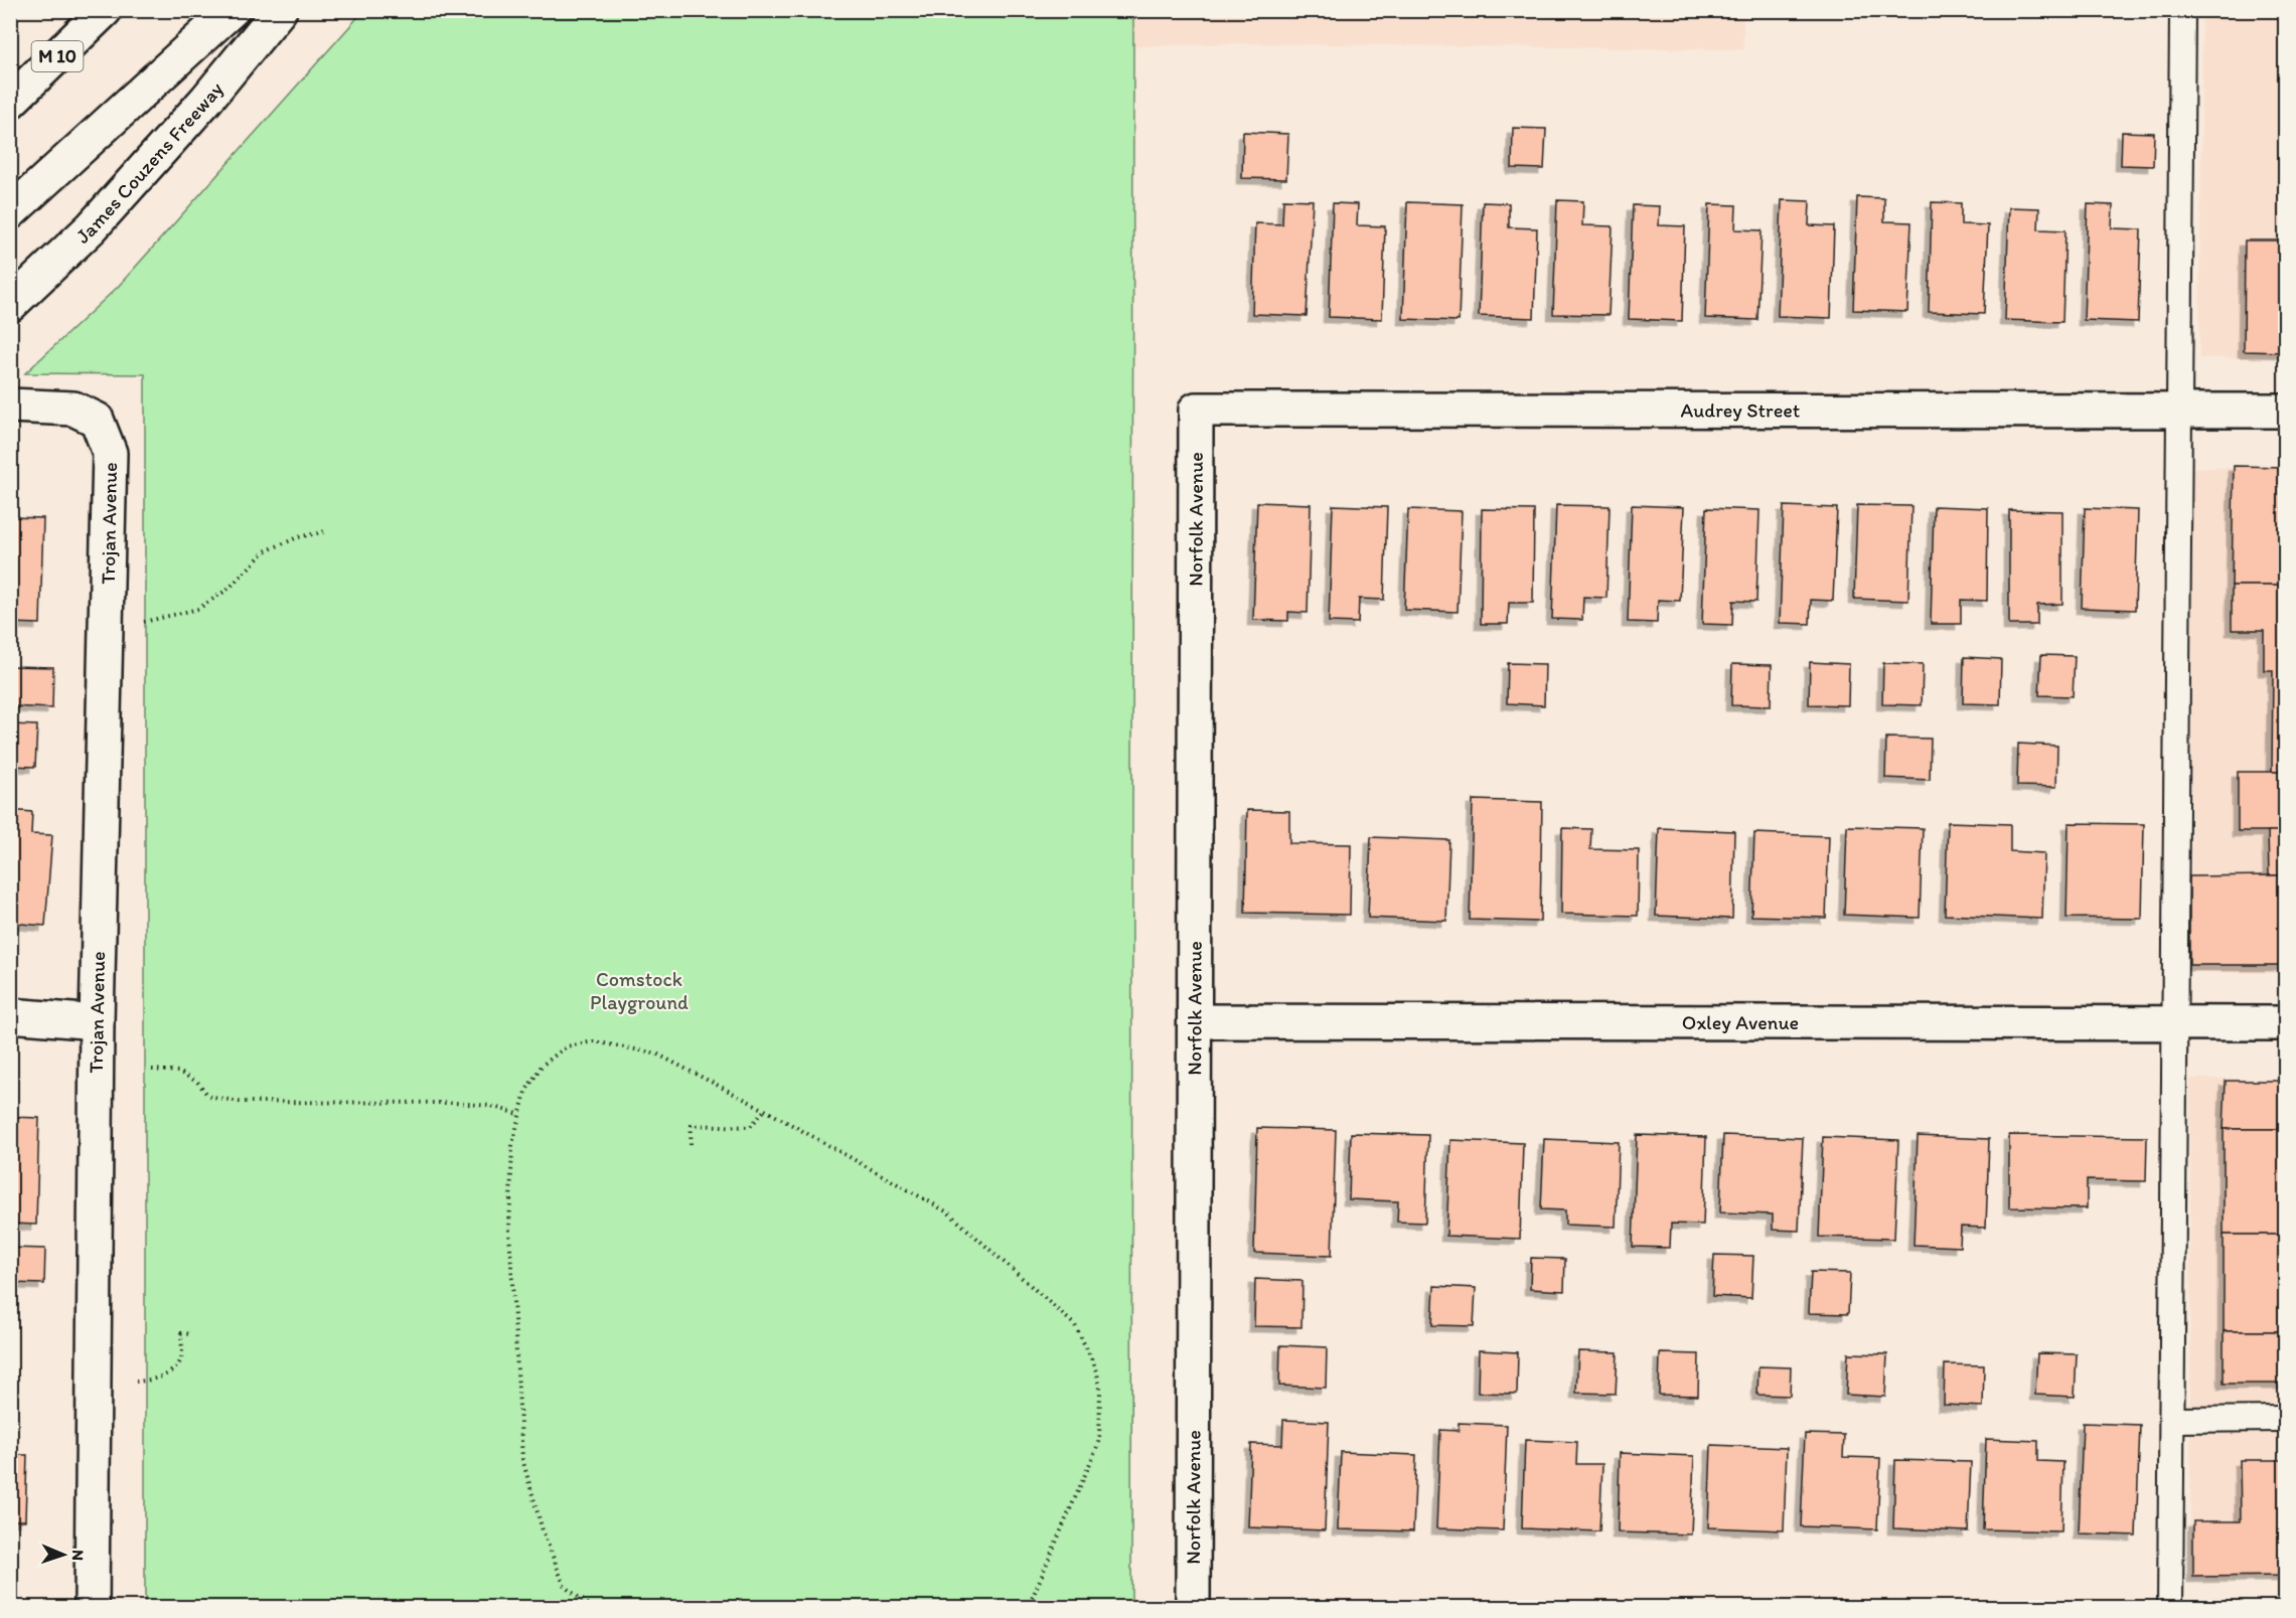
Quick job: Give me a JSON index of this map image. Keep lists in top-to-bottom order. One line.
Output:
{"streets":{"main road":["M 10","James Couzens Freeway","Audrey Street","Norfolk Avenue","Trojan Avenue","Oxley Avenue"]},"crossings":[["Audrey Street","Norfolk Avenue"],["Norfolk Avenue","Oxley Avenue"]],"parks":["Comstock Playground"],"north":"right"}
